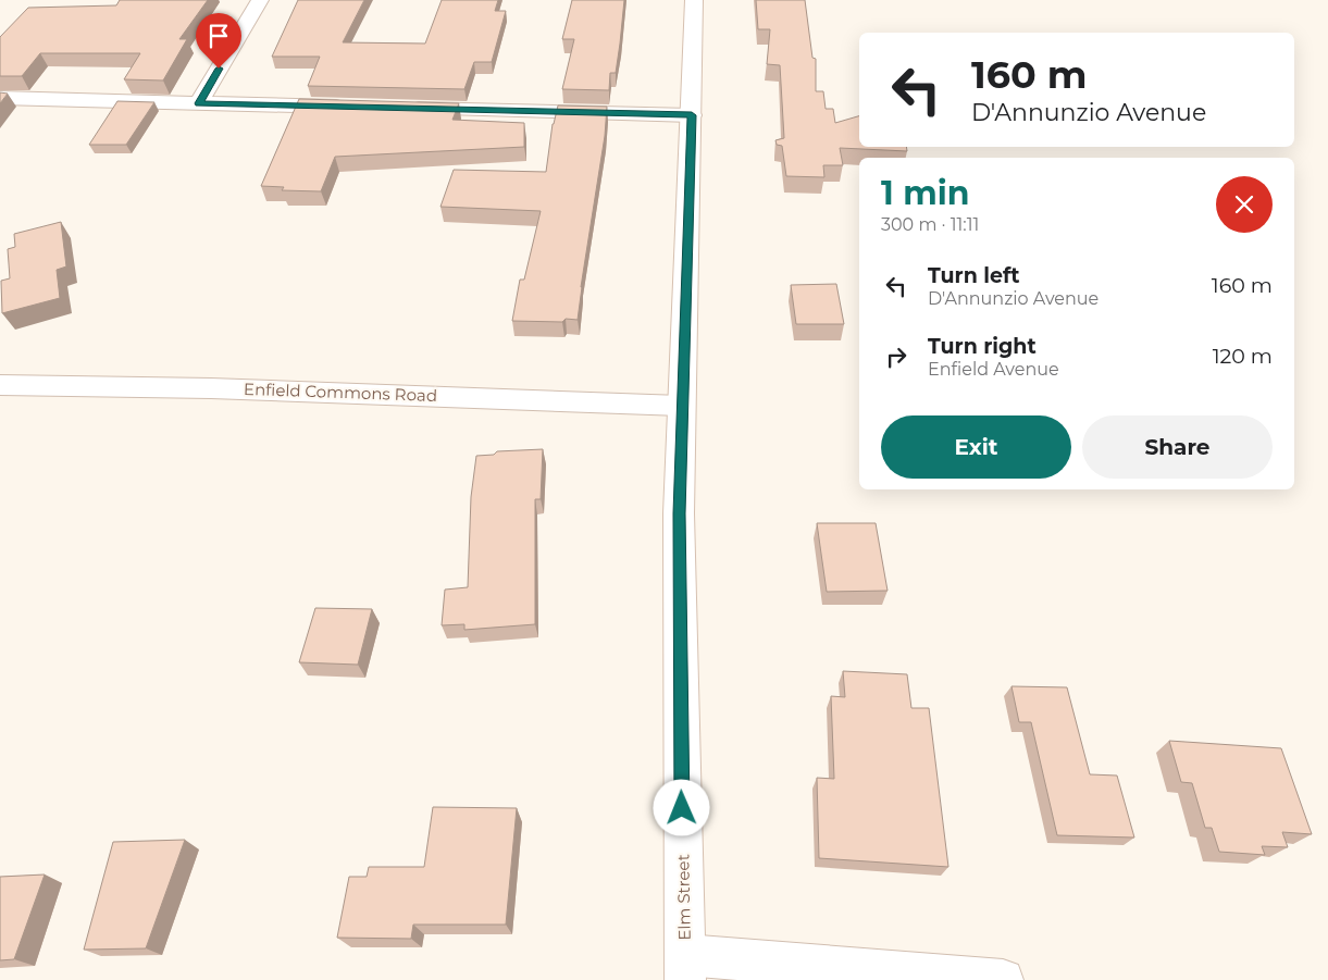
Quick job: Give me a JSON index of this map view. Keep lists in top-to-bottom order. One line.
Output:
{"streets":{"street":["Enfield Commons Road","Elm Street"]},"crossings":[["Enfield Commons Road","Elm Street"]],"page":{"turn":["160 m","D'Annunzio Avenue"],"heading":["1 min","300 m · 11:11"],"list":[{"name":"Turn left","note":"D'Annunzio Avenue","value":"160 m"},{"name":"Turn right","note":"Enfield Avenue","value":"120 m"}],"buttons":["Exit","Share"]}}
